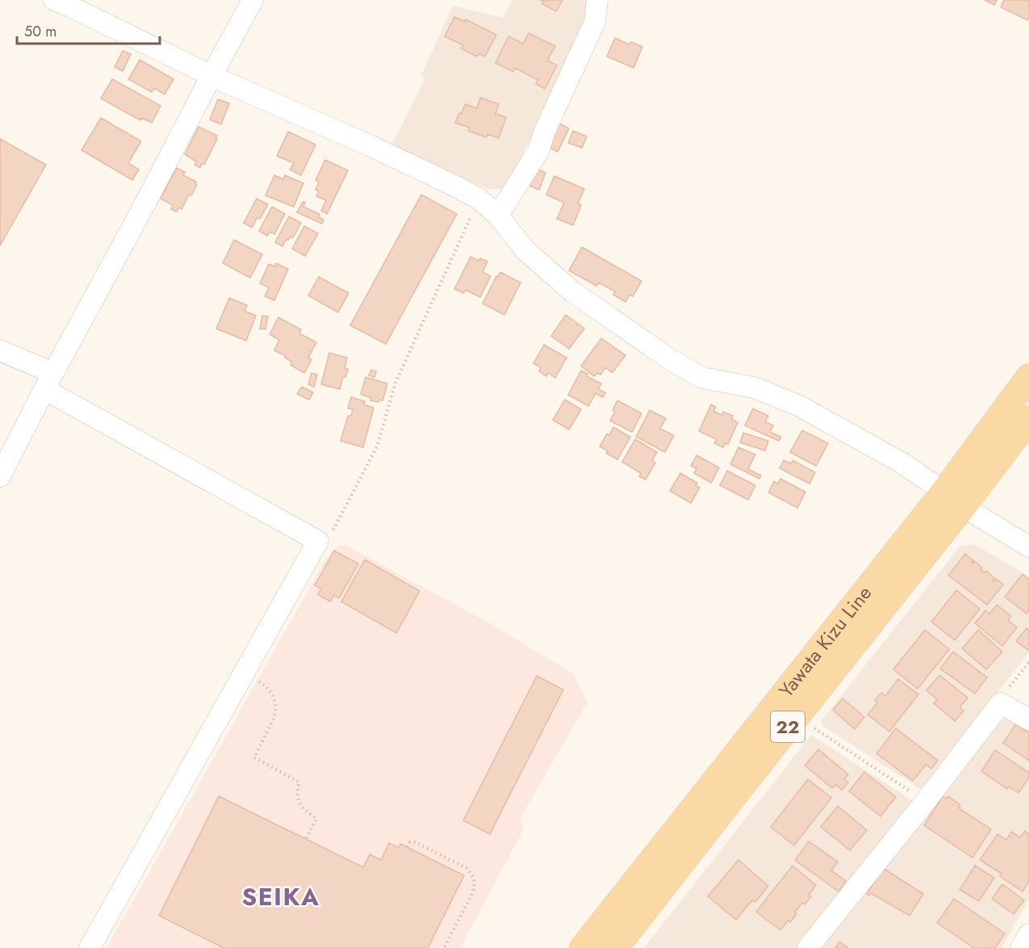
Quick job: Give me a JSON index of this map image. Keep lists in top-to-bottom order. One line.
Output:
{"streets":{"main road":["Yawata Kizu Line","22"]},"districts":["SEIKA"],"scale_bar":"50 m"}
